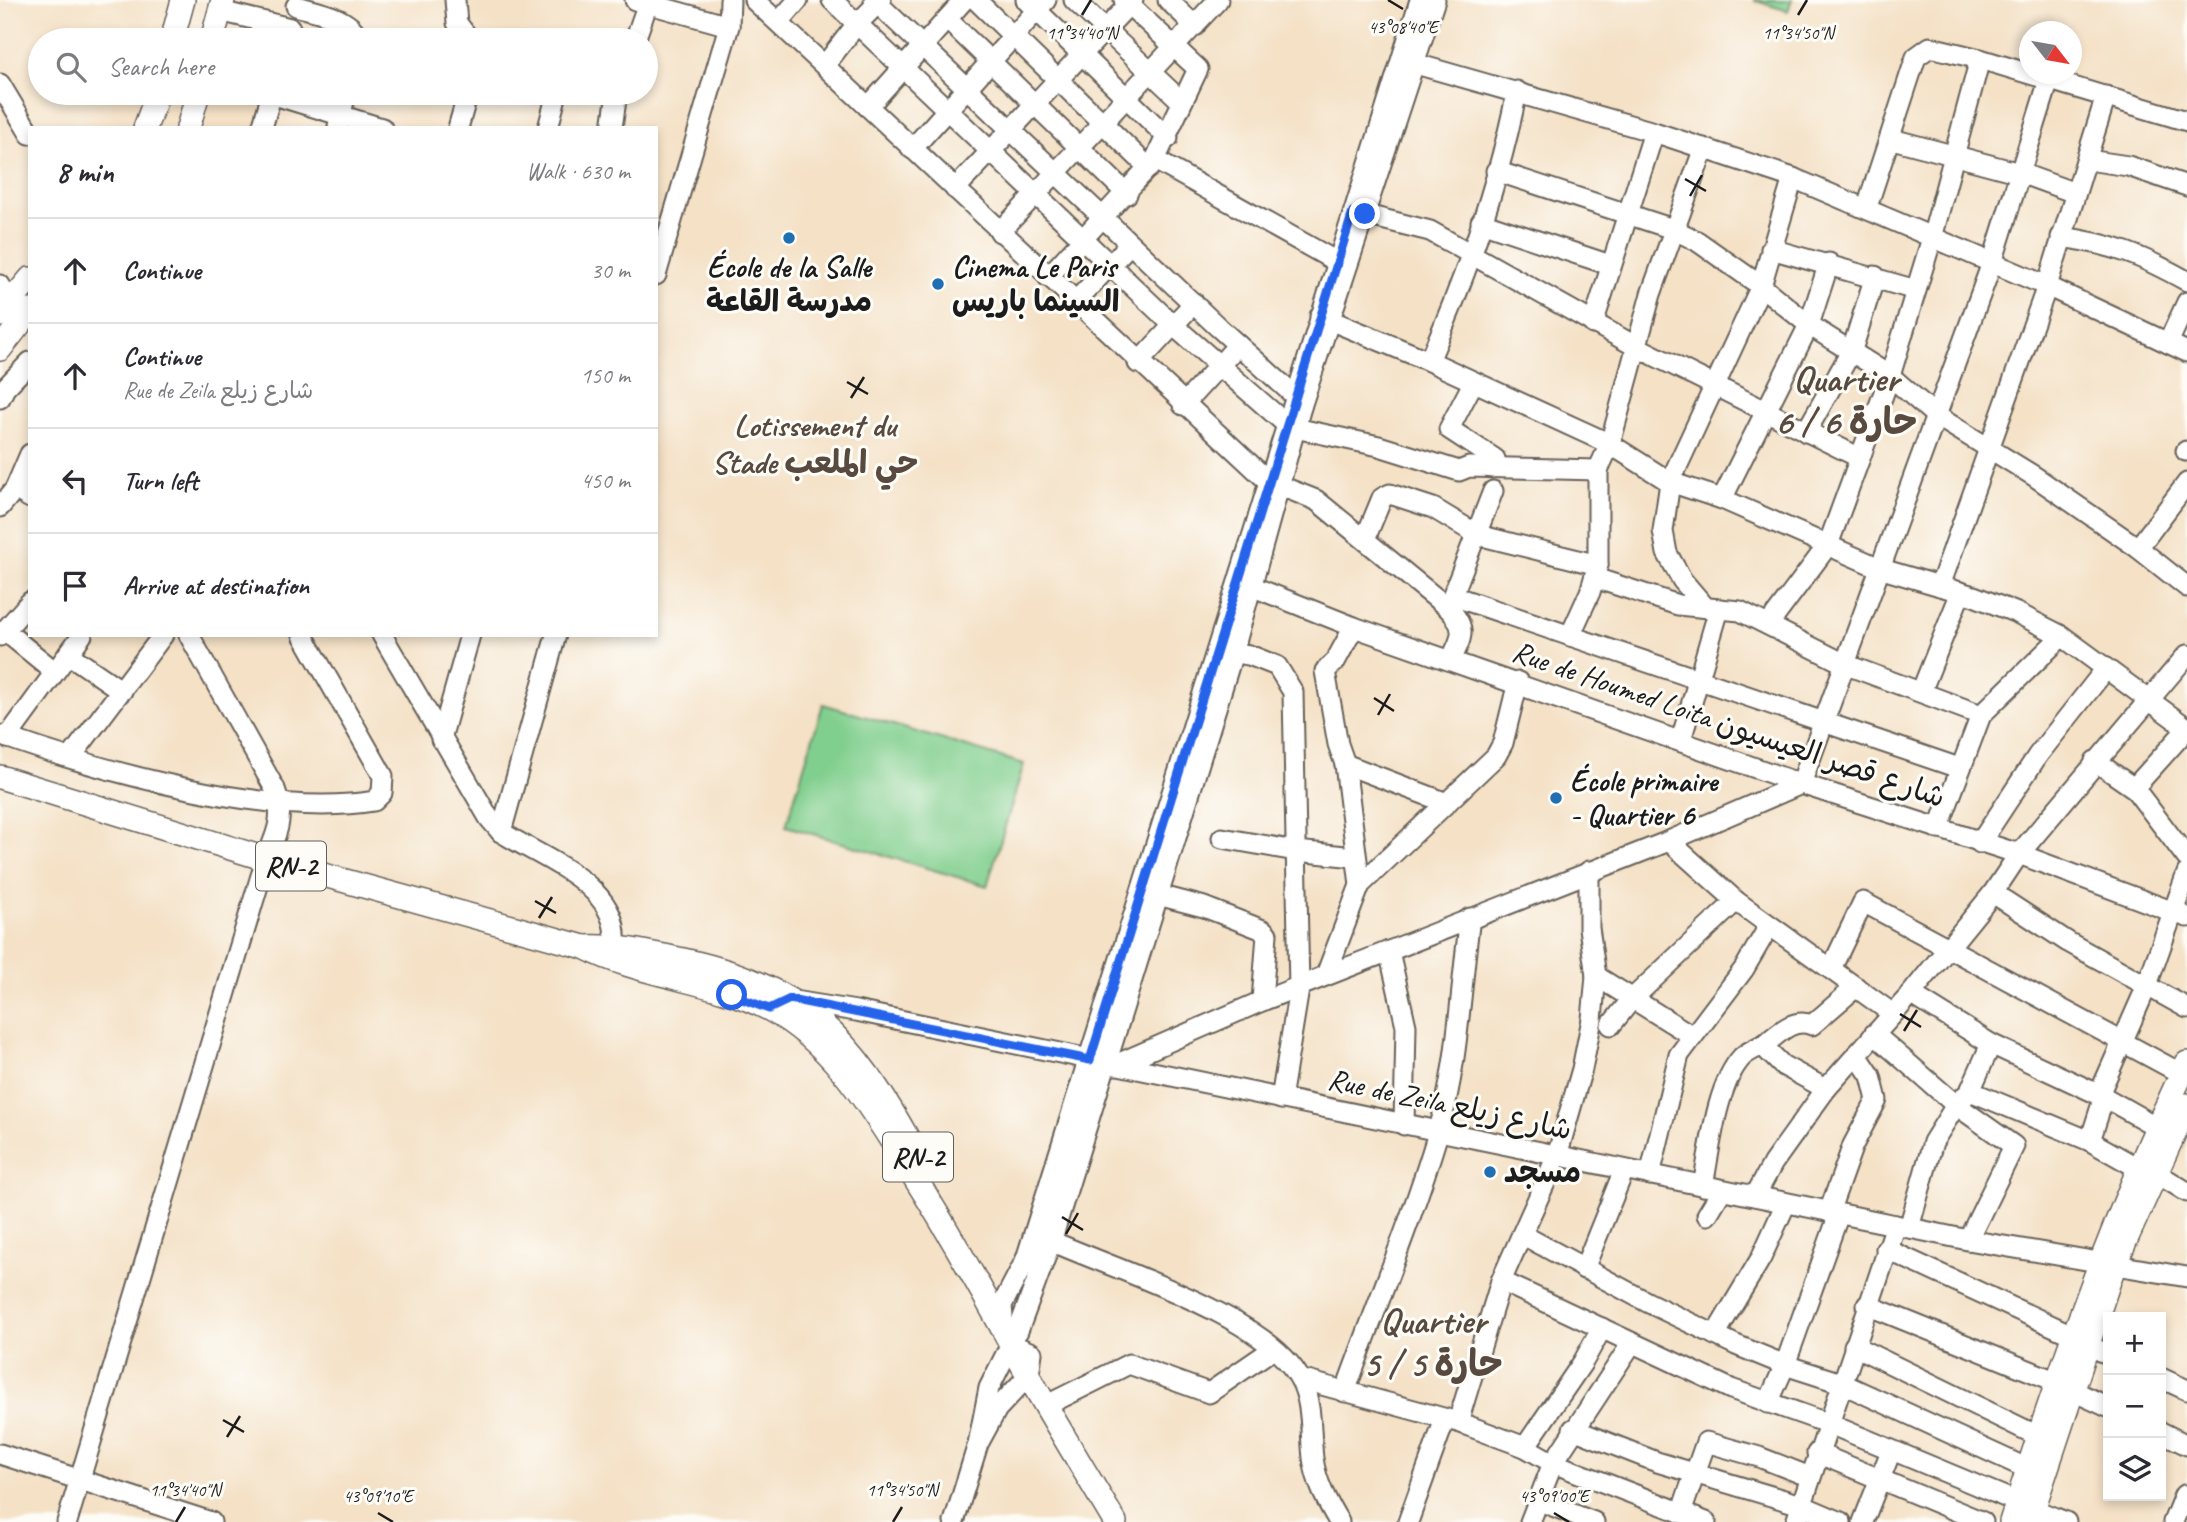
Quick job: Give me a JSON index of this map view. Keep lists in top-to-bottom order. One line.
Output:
{"streets":{"main road":["RN-2"],"street":["Rue de Houmed Loita شارع قصر العيسيون","Rue de Zeila شارع زيلع"]},"crossings":[["RN-2","Rue de Zeila شارع زيلع"]],"districts":["Quartier 6 / حارة 6","Lotissement du Stade حي الملعب","Quartier 5 / حارة 5"],"places":["École de la Salle مدرسة القاعة","Cinema Le Paris السينما باريس","École primaire - Quartier 6","مسجد"],"north":"bottom right","page":{"search":"Search here","heading":["8 min","Walk · 630 m"],"list":[["Continue","30 m"],["Continue","Rue de Zeila شارع زيلع","150 m"],["Turn left","450 m"],"Arrive at destination"],"map_buttons":["+","−"]},"coordinates":["43°08'40\"E","11°34'40\"N","11°34'50\"N","43°09'10\"E","43°09'00\"E"]}
